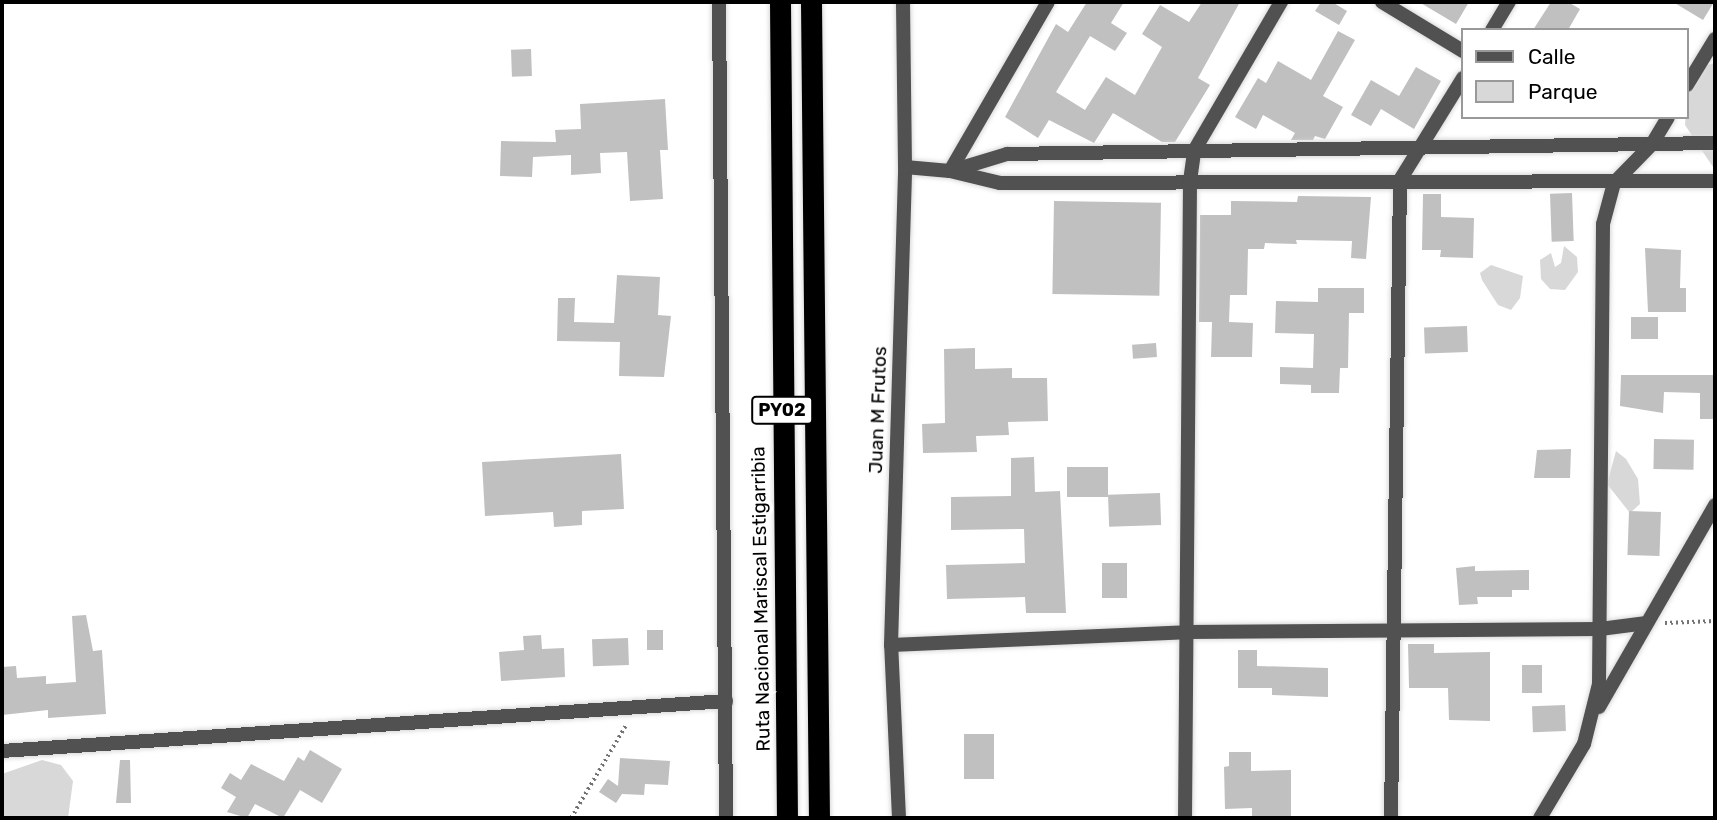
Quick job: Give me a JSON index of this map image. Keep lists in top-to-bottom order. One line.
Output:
{"streets":{"highway":["PY02","Ruta Nacional Mariscal Estigarribia"],"street":["Juan M Frutos"]},"legend":["Calle","Parque"]}
